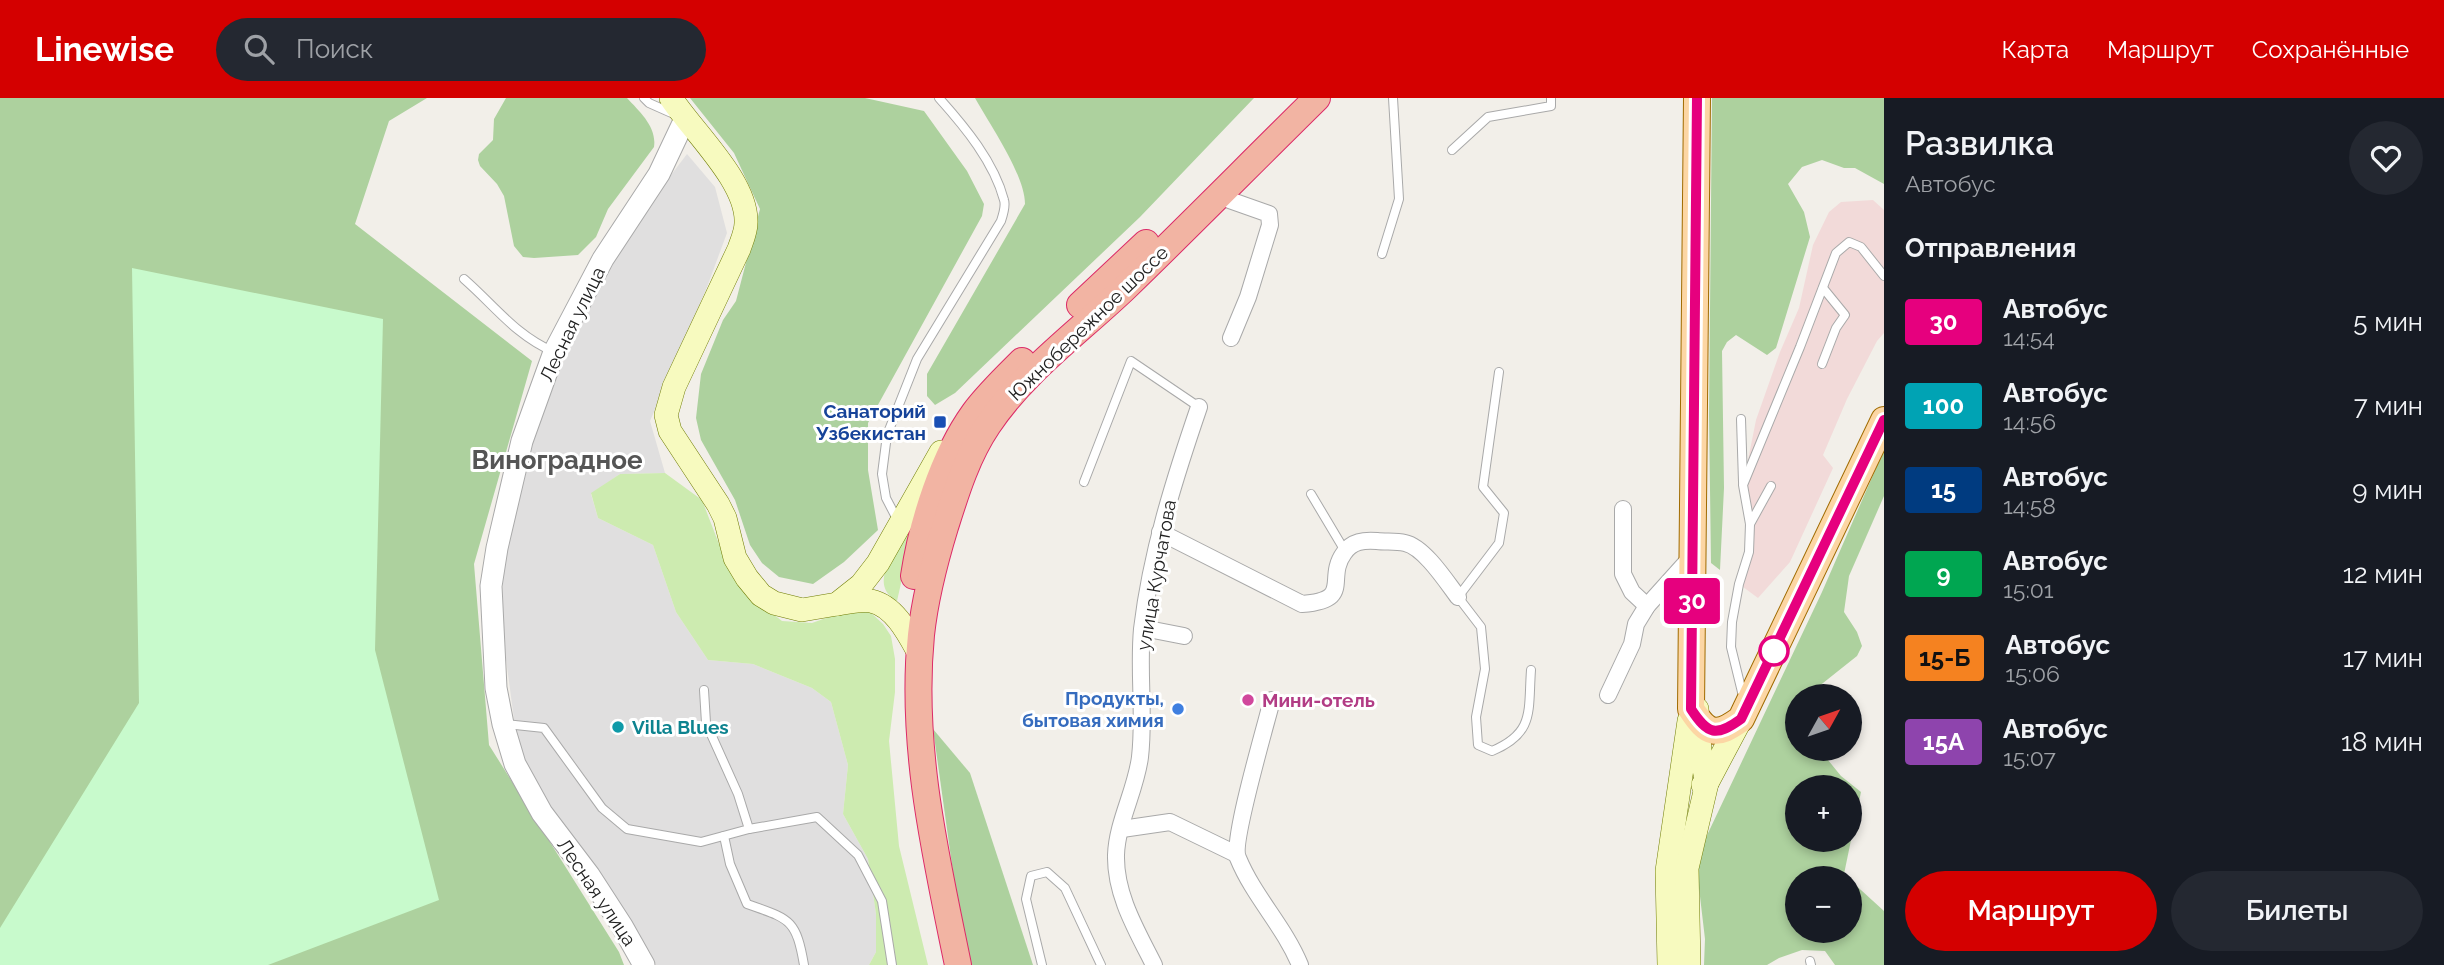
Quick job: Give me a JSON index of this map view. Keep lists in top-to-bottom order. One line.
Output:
{"streets":{"highway":["Южнобережное шоссе"],"street":["Лесная улица","улица Курчатова"]},"districts":["Виноградное"],"places":{"transit":["Санаторий Узбекистан"],"other":["Мини-отель","Продукты, бытовая химия","Villa Blues"]},"lines":["bus line 30"],"north":"top right","page":{"header":"Linewise","search":"Поиск","nav":["Карта","Маршрут","Сохранённые"],"on_map":"30","heading":[["Развилка","Автобус"],"Отправления"],"list":[{"mark":"30","name":"Автобус","note":"14:54","value":"5 мин"},{"mark":"100","name":"Автобус","note":"14:56","value":"7 мин"},{"mark":"15","name":"Автобус","note":"14:58","value":"9 мин"},{"mark":"9","name":"Автобус","note":"15:01","value":"12 мин"},{"mark":"15-Б","name":"Автобус","note":"15:06","value":"17 мин"},{"mark":"15А","name":"Автобус","note":"15:07","value":"18 мин"}],"map_buttons":["+","−"],"buttons":["Маршрут","Билеты"]}}
